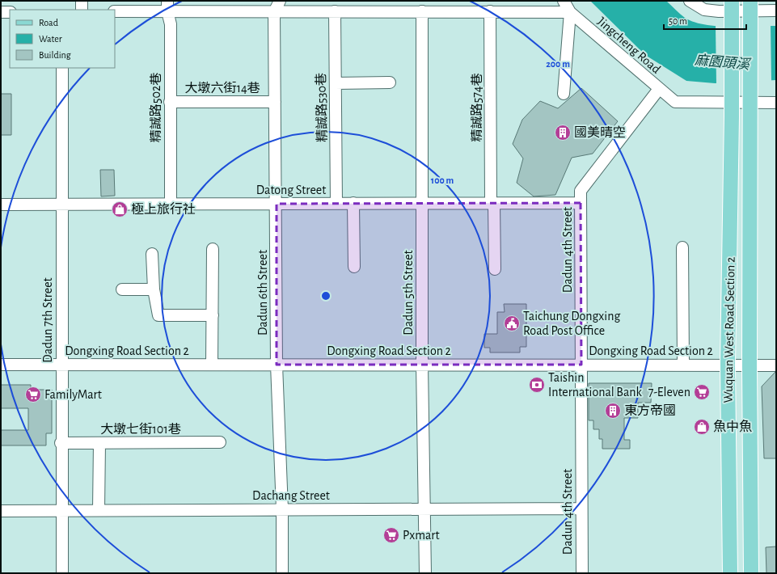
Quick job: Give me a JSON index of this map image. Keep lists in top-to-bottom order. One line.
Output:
{"streets":{"main road":["Wuquan West Road Section 2"],"street":["Jingcheng Road","大墩六街14巷","精誠路502巷","精誠路530巷","精誠路574巷","Datong Street","Dadun 4th Street","Dadun 6th Street","Dadun 5th Street","Dadun 7th Street","Dongxing Road Section 2","大墩七街101巷","Dachang Street"]},"crossings":[["Jingcheng Road","Dadun 4th Street"],["Jingcheng Road","Wuquan West Road Section 2"],["大墩六街14巷","精誠路502巷"],["大墩六街14巷","Dadun 6th Street"],["精誠路502巷","Datong Street"],["精誠路530巷","Datong Street"],["精誠路574巷","Datong Street"],["Datong Street","Dadun 4th Street"],["Datong Street","Dadun 6th Street"],["Datong Street","Dadun 5th Street"],["Datong Street","Dadun 7th Street"],["Dadun 4th Street","Dongxing Road Section 2"],["Dadun 4th Street","Dachang Street"],["Dadun 6th Street","Dongxing Road Section 2"],["Dadun 6th Street","Dachang Street"],["Dadun 5th Street","Dongxing Road Section 2"],["Dadun 5th Street","Dachang Street"],["Dadun 7th Street","Dongxing Road Section 2"],["Dadun 7th Street","大墩七街101巷"],["Dadun 7th Street","Dachang Street"],["Wuquan West Road Section 2","Dongxing Road Section 2"]],"water":["麻園頭溪"],"places":{"building":["國美晴空","東方帝國"],"shop":["極上旅行社","魚中魚"],"public building":["Taichung Dongxing Road Post Office"],"bank":["Taishin International Bank"],"supermarket":["7-Eleven","FamilyMart","Pxmart"]},"legend":["Road","Water","Building"],"scale_bar":"50 m","rings":["200 m","100 m"]}
